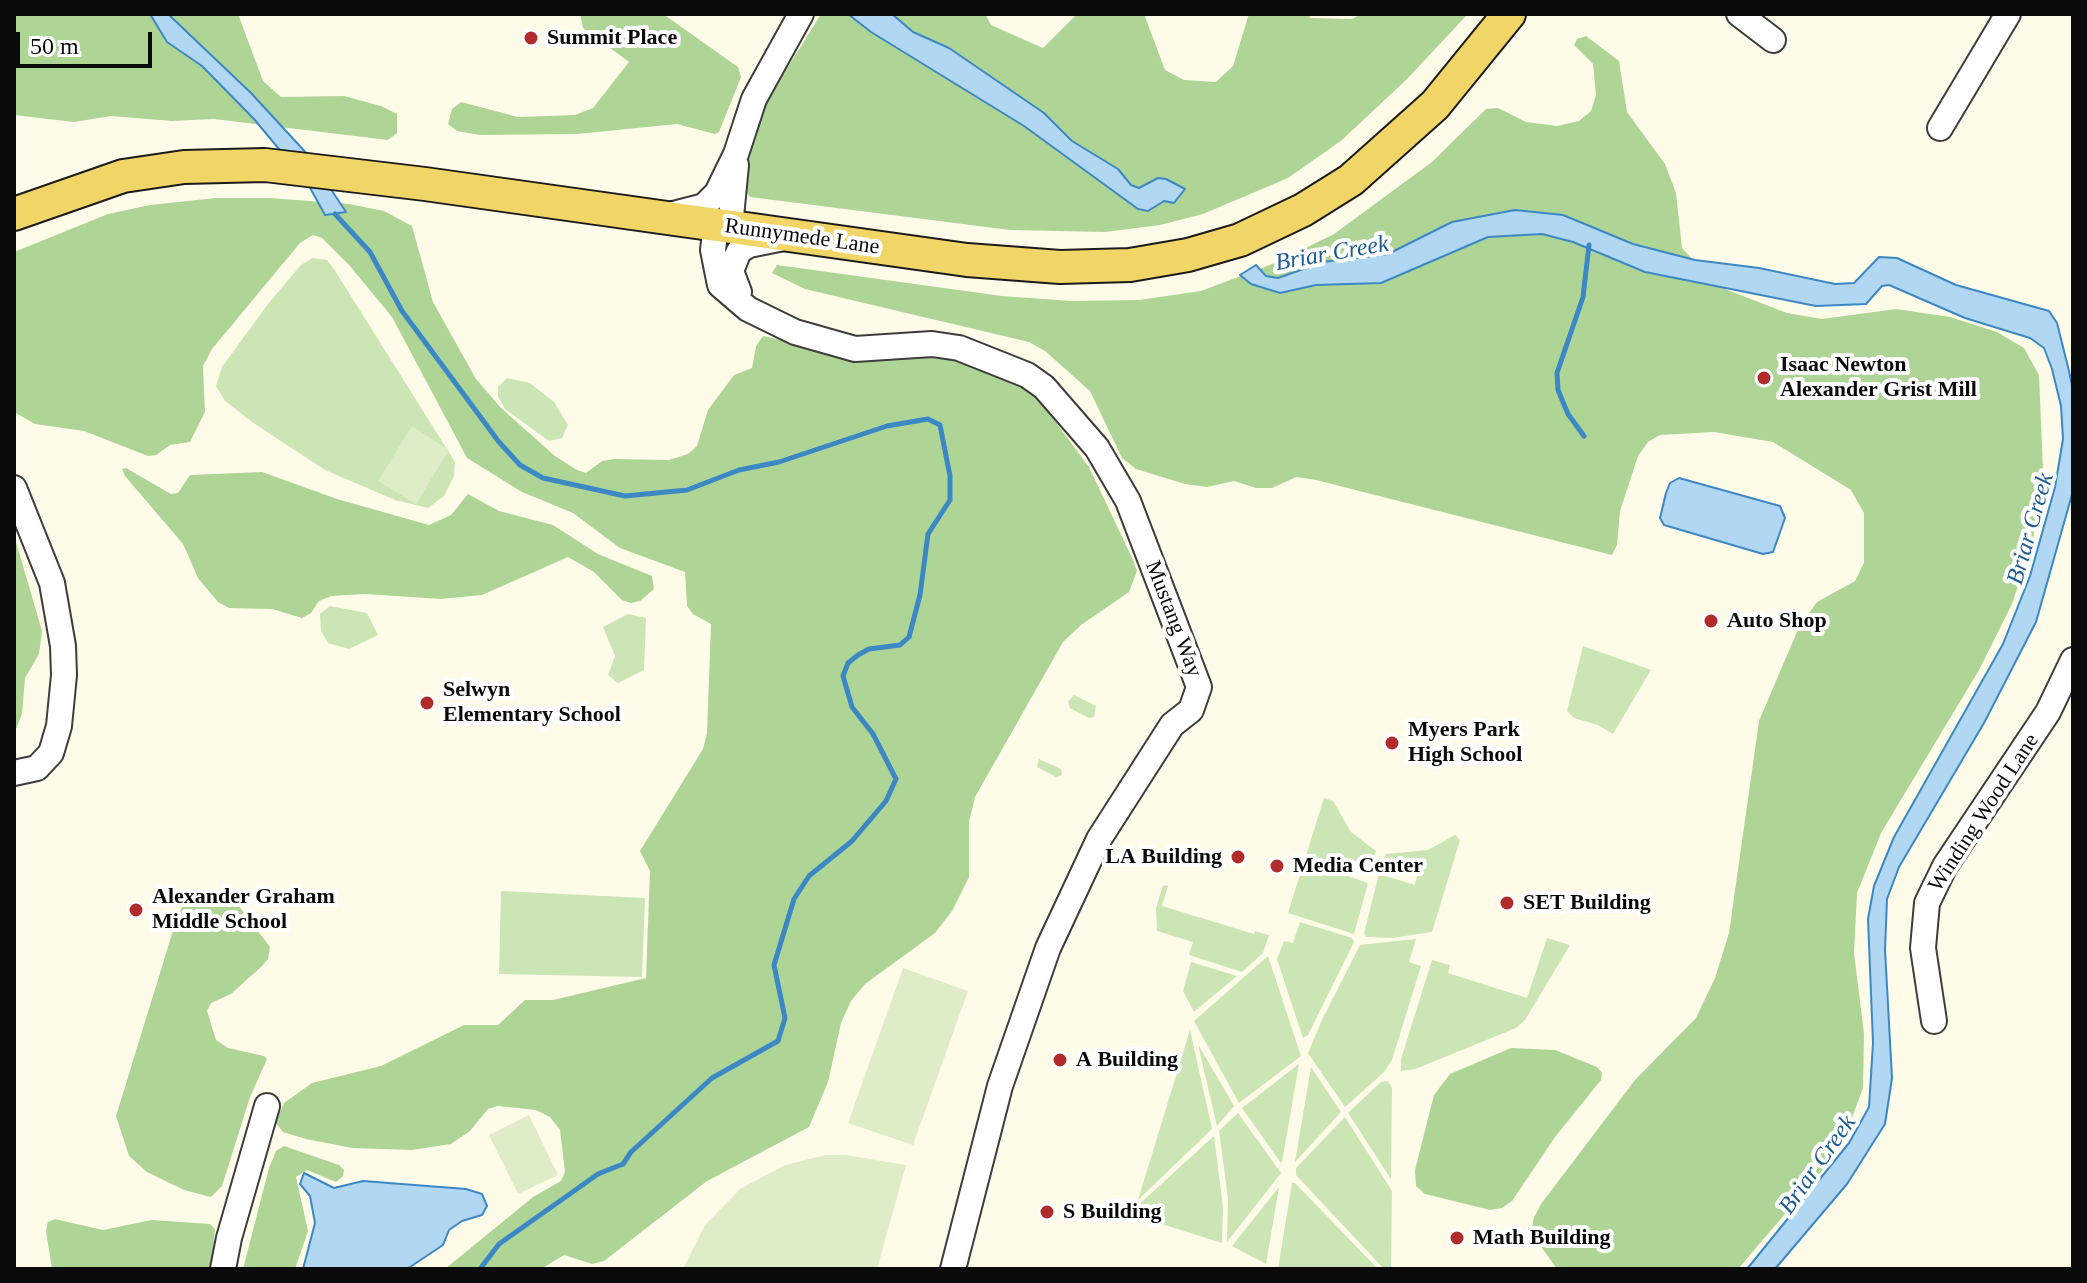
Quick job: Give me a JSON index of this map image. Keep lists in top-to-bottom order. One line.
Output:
{"streets":{"main road":["Runnymede Lane"],"street":["Mustang Way","Winding Wood Lane"]},"water":["Briar Creek"],"places":["Summit Place","Isaac Newton Alexander Grist Mill","Auto Shop","Selwyn Elementary School","Myers Park High School","LA Building","Media Center","SET Building","Alexander Graham Middle School","A Building","S Building","Math Building"],"scale_bar":"50 m"}
